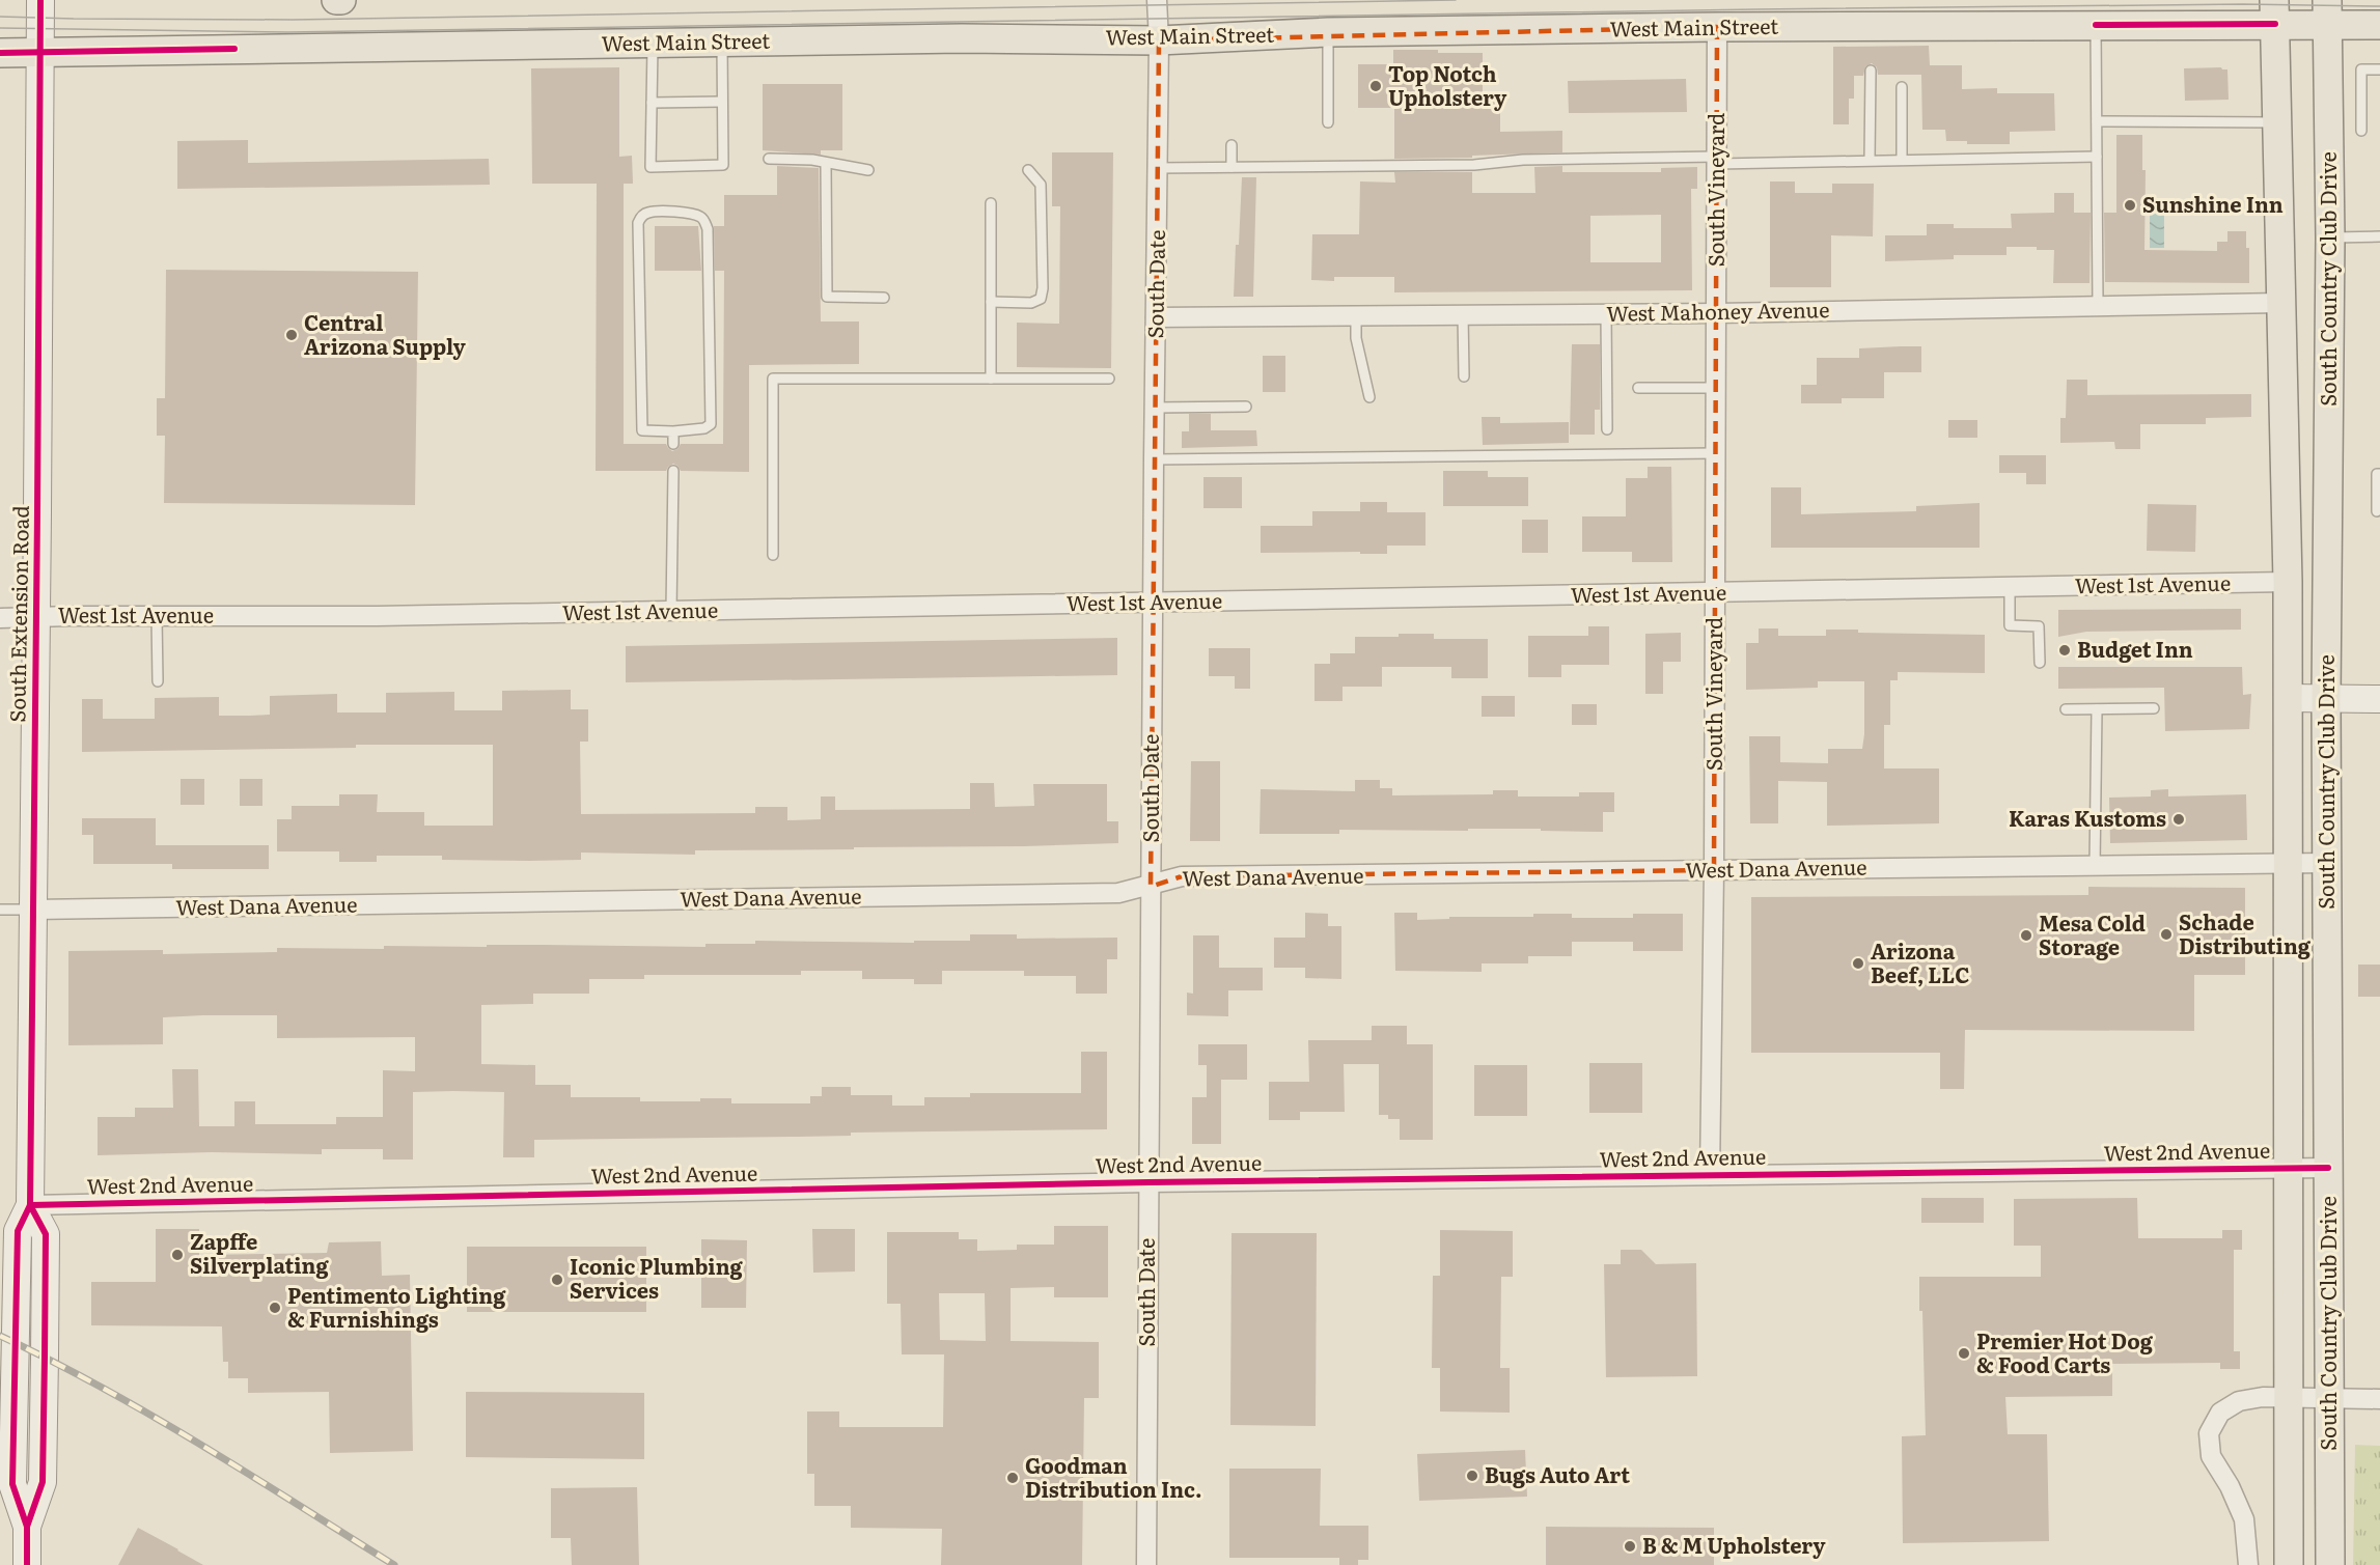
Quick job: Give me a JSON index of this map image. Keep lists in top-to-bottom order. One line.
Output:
{"streets":{"main road":["West Main Street","South Country Club Drive"],"street":["South Vineyard","South Date","West Mahoney Avenue","West 1st Avenue","South Extension Road","West Dana Avenue","West 2nd Avenue"]},"crossings":[["West Main Street","South Vineyard"],["West Main Street","South Country Club Drive"],["West Main Street","South Date"],["West Main Street","South Extension Road"],["South Vineyard","West Mahoney Avenue"],["South Vineyard","West 1st Avenue"],["South Vineyard","West Dana Avenue"],["South Vineyard","West 2nd Avenue"],["South Country Club Drive","West Mahoney Avenue"],["South Country Club Drive","West 1st Avenue"],["South Country Club Drive","West Dana Avenue"],["South Country Club Drive","West 2nd Avenue"],["South Date","West Mahoney Avenue"],["South Date","West 1st Avenue"],["South Date","West Dana Avenue"],["South Date","West 2nd Avenue"],["West 1st Avenue","South Extension Road"],["South Extension Road","West Dana Avenue"],["South Extension Road","West 2nd Avenue"]],"places":["Top Notch Upholstery","Sunshine Inn","Central Arizona Supply","Budget Inn","Karas Kustoms","Schade Distributing","Mesa Cold Storage","Arizona Beef, LLC","Zapffe Silverplating","Iconic Plumbing Services","Pentimento Lighting & Furnishings","Premier Hot Dog & Food Carts","Bugs Auto Art","Goodman Distribution Inc.","B & M Upholstery"]}
